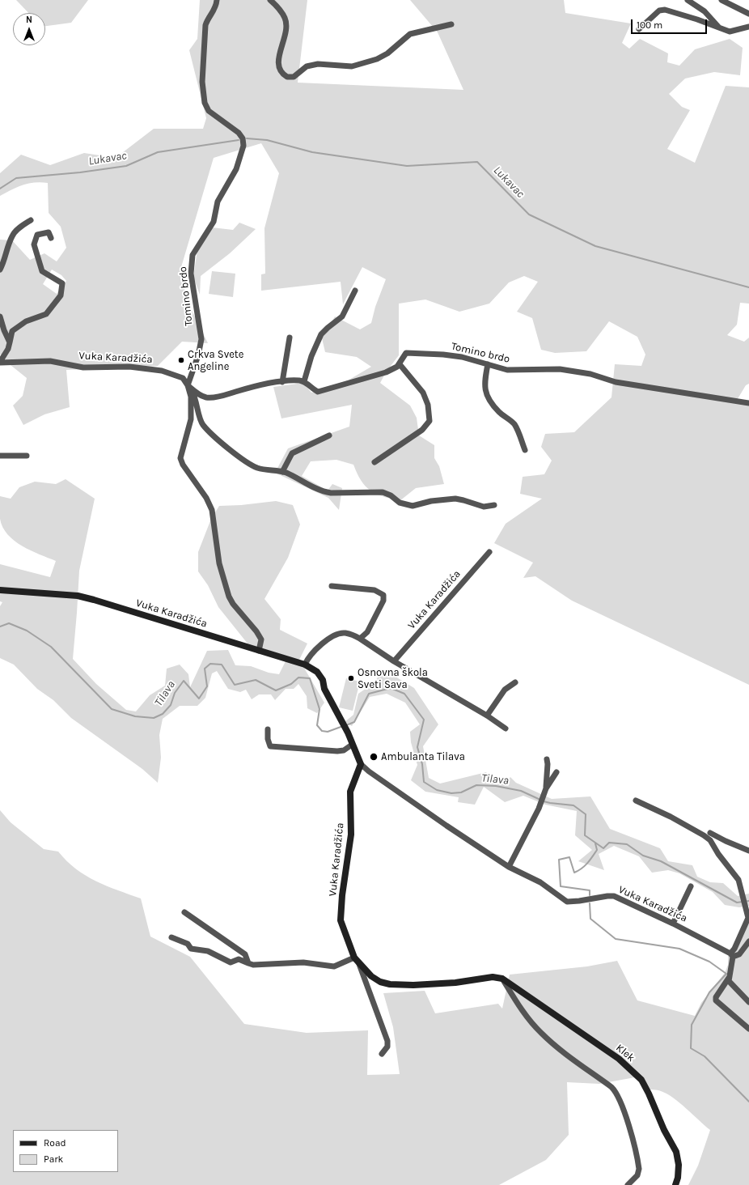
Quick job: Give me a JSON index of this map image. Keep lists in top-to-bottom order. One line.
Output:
{"streets":{"street":["Tomino brdo","Vuka Karadžića","Klek"]},"crossings":[["Tomino brdo","Vuka Karadžića"]],"water":["Lukavac","Tilava"],"places":["Crkva Svete Angeline","Osnovna škola Sveti Sava","Ambulanta Tilava"],"legend":["Road","Park"],"scale_bar":"100 m","north":"top"}
